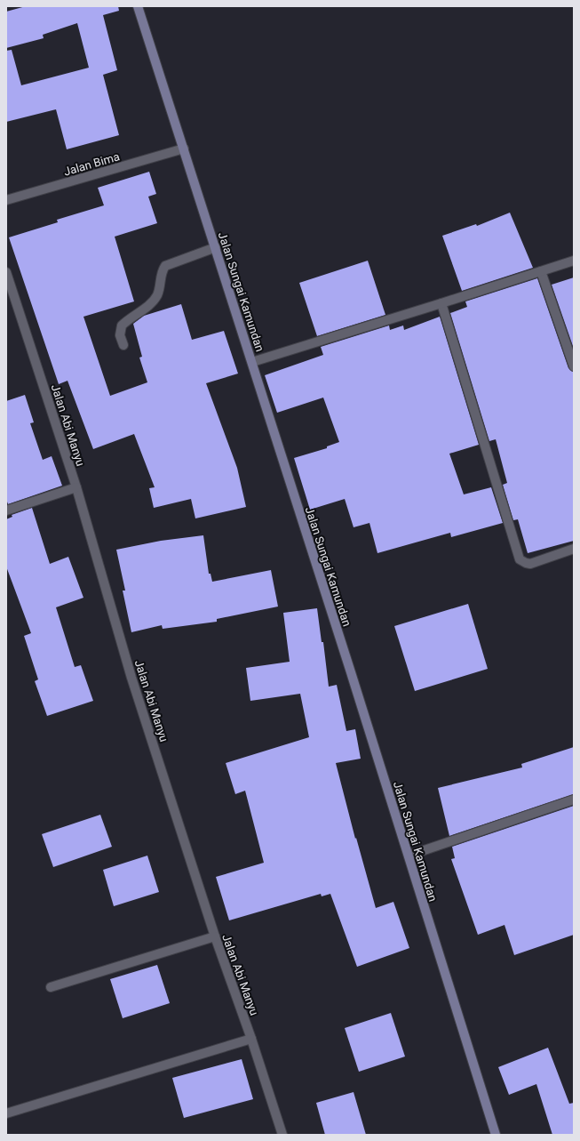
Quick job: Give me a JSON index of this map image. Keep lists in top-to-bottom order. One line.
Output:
{"streets":{"main road":["Jalan Sungai Kamundan"],"street":["Jalan Bima","Jalan Abi Manyu"]},"crossings":[["Jalan Bima","Jalan Sungai Kamundan"]]}
